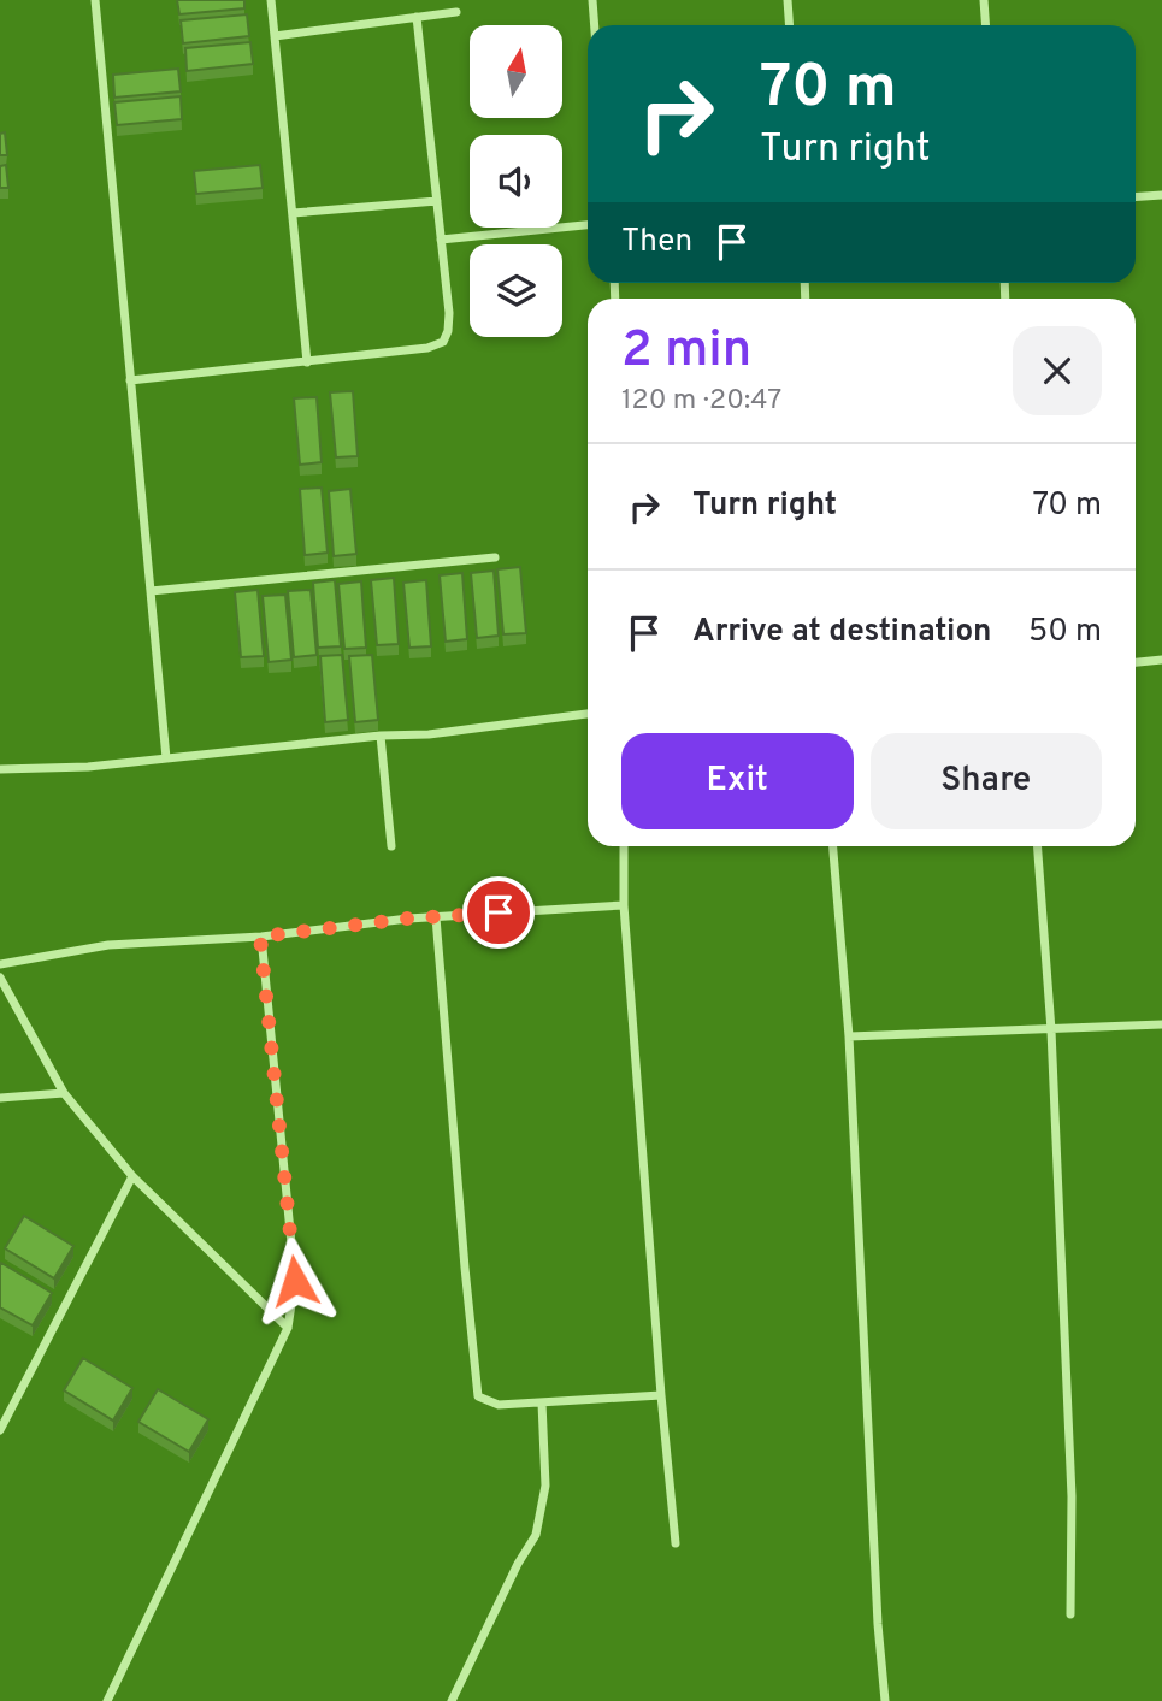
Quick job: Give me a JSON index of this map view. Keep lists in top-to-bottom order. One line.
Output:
{"north":"top","page":{"turn":["70 m","Turn right"],"then":"Then","heading":["2 min","120 m · 20:47"],"list":[{"name":"Turn right","value":"70 m"},{"name":"Arrive at destination","value":"50 m"}],"buttons":["Exit","Share"]}}
